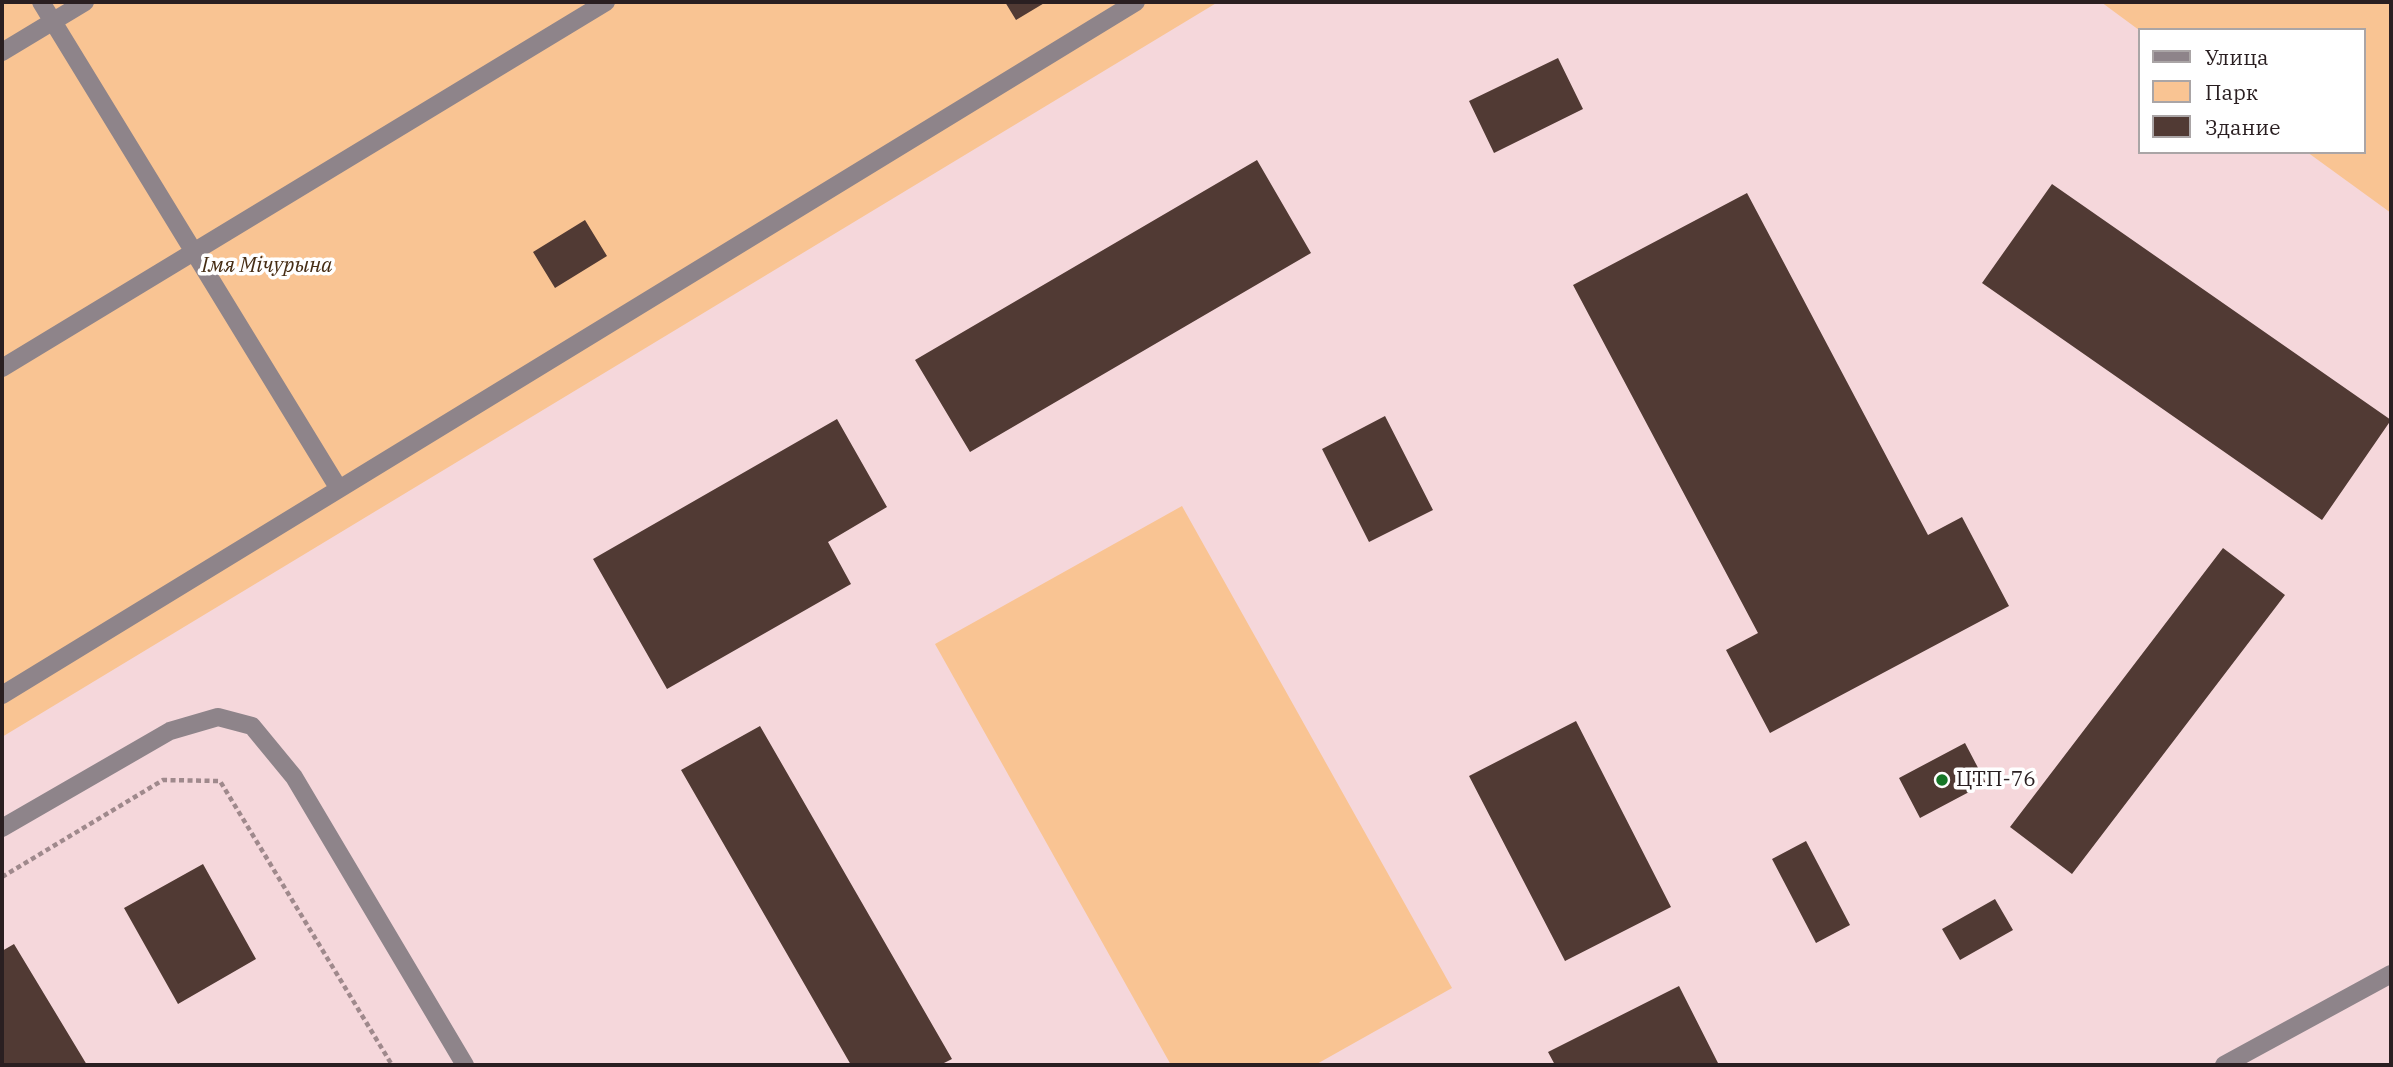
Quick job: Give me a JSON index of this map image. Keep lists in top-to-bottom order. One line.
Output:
{"parks":["Імя Мічурына"],"places":["ЦТП-76"],"legend":["Улица","Парк","Здание"]}
